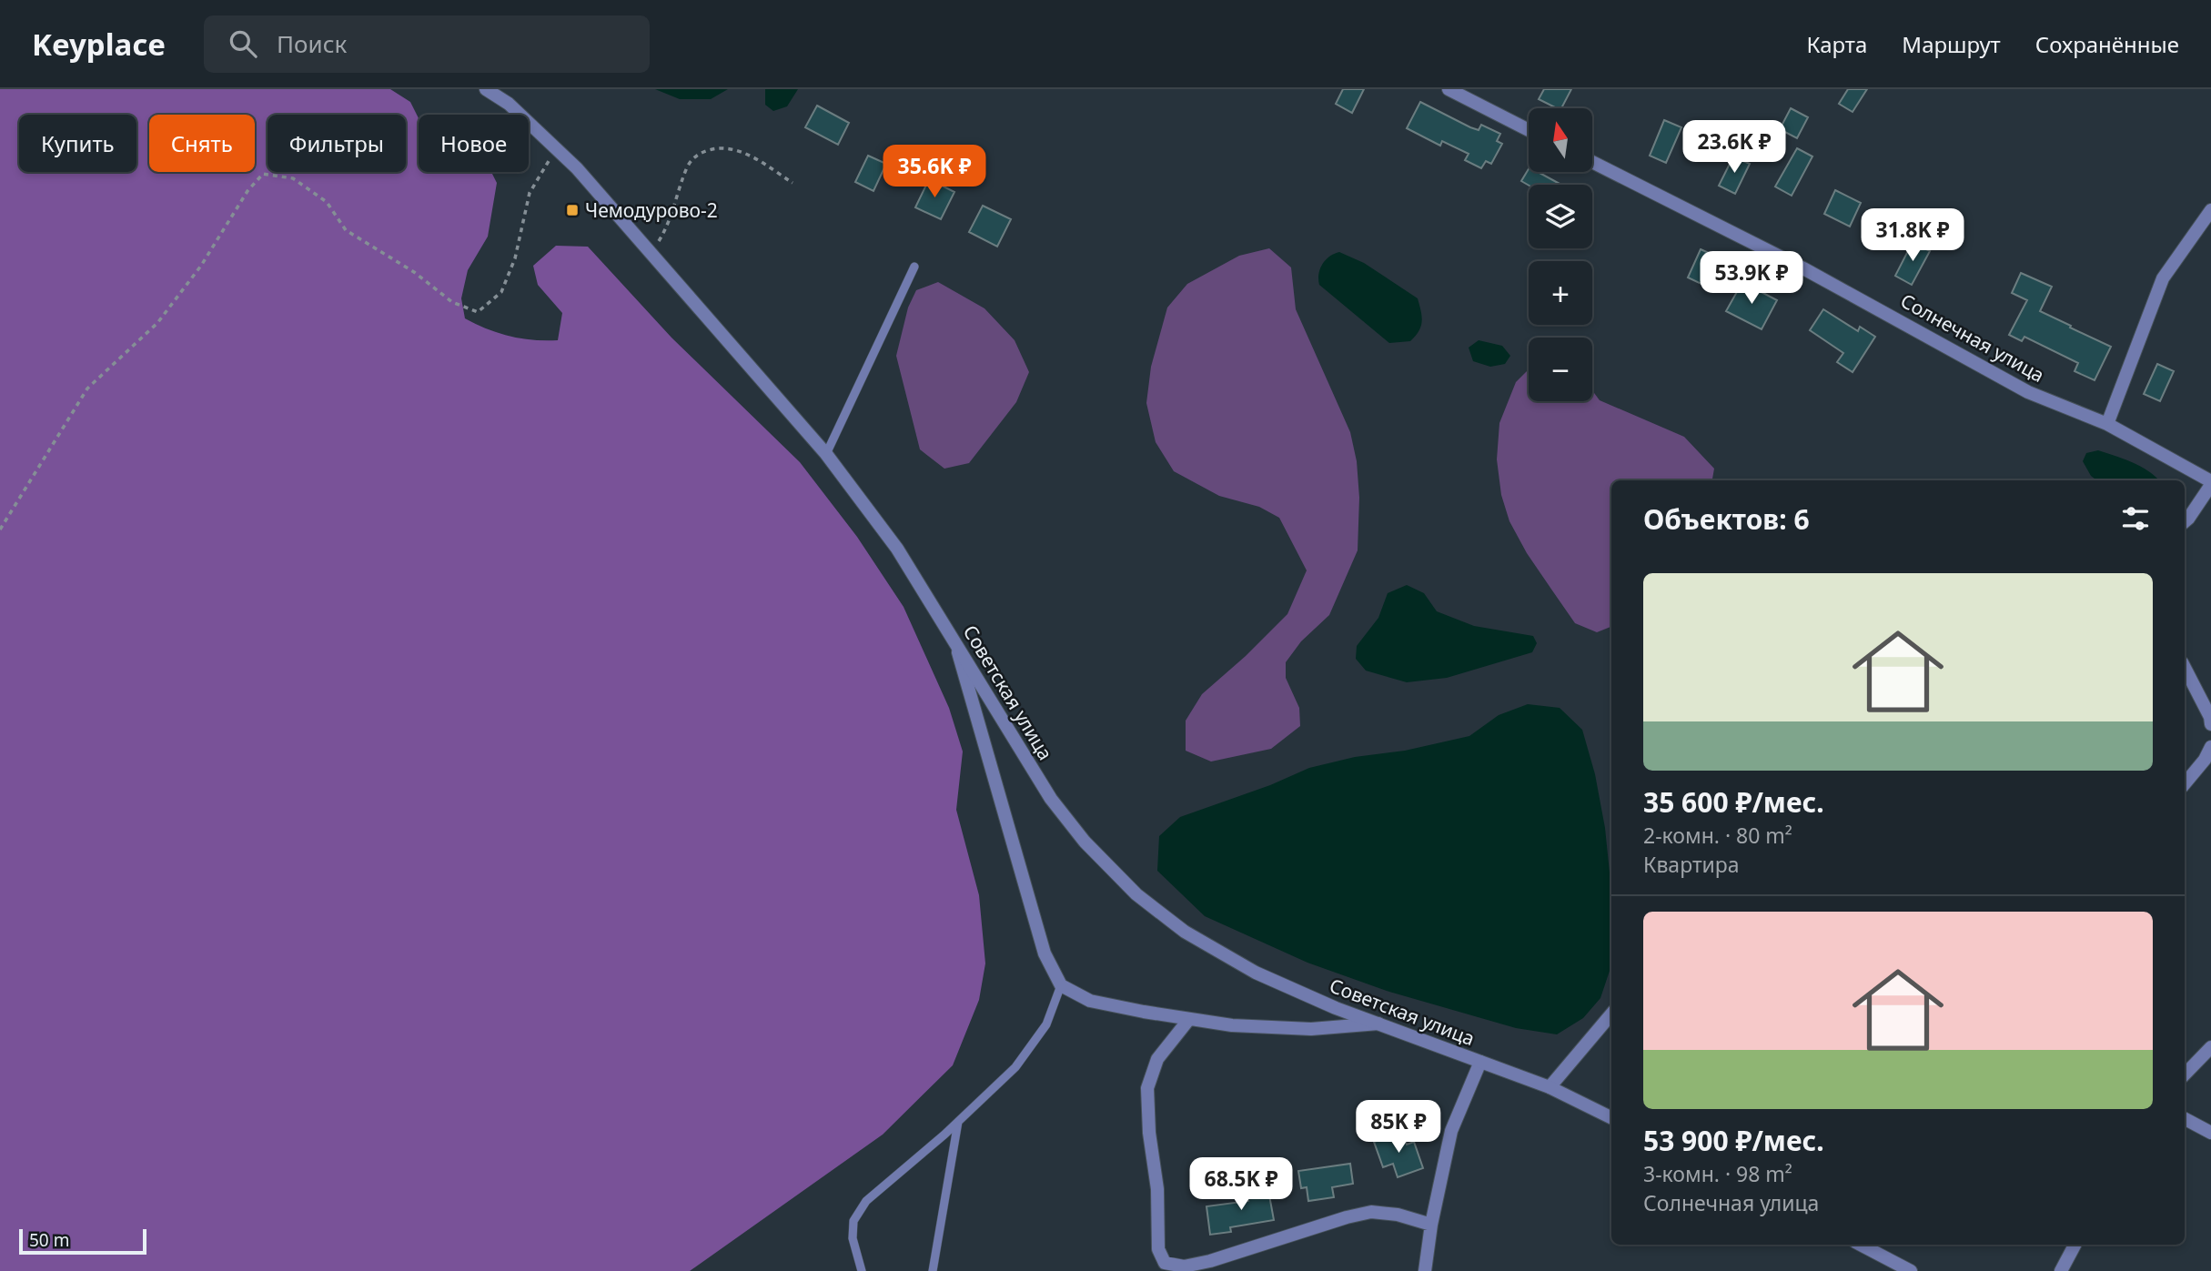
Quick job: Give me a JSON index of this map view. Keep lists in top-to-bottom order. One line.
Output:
{"streets":{"street":["Солнечная улица","Советская улица"]},"places":{"transit":["Чемодурово-2"]},"scale_bar":"50 m","north":"top","page":{"header":"Keyplace","search":"Поиск","nav":["Карта","Маршрут","Сохранённые"],"map_buttons":["+","−"],"chip":["Купить","Снять","Фильтры","Новое"],"price":["23.6K ₽","35.6K ₽","31.8K ₽","53.9K ₽","85K ₽","68.5K ₽"],"heading":"Объектов: 6","list":[{"name":"35 600 ₽/мес.","note":"2-комн. · 80 m² · Квартира"},{"name":"53 900 ₽/мес.","note":"3-комн. · 98 m² · Солнечная улица"}],"scale":"50 m"}}
